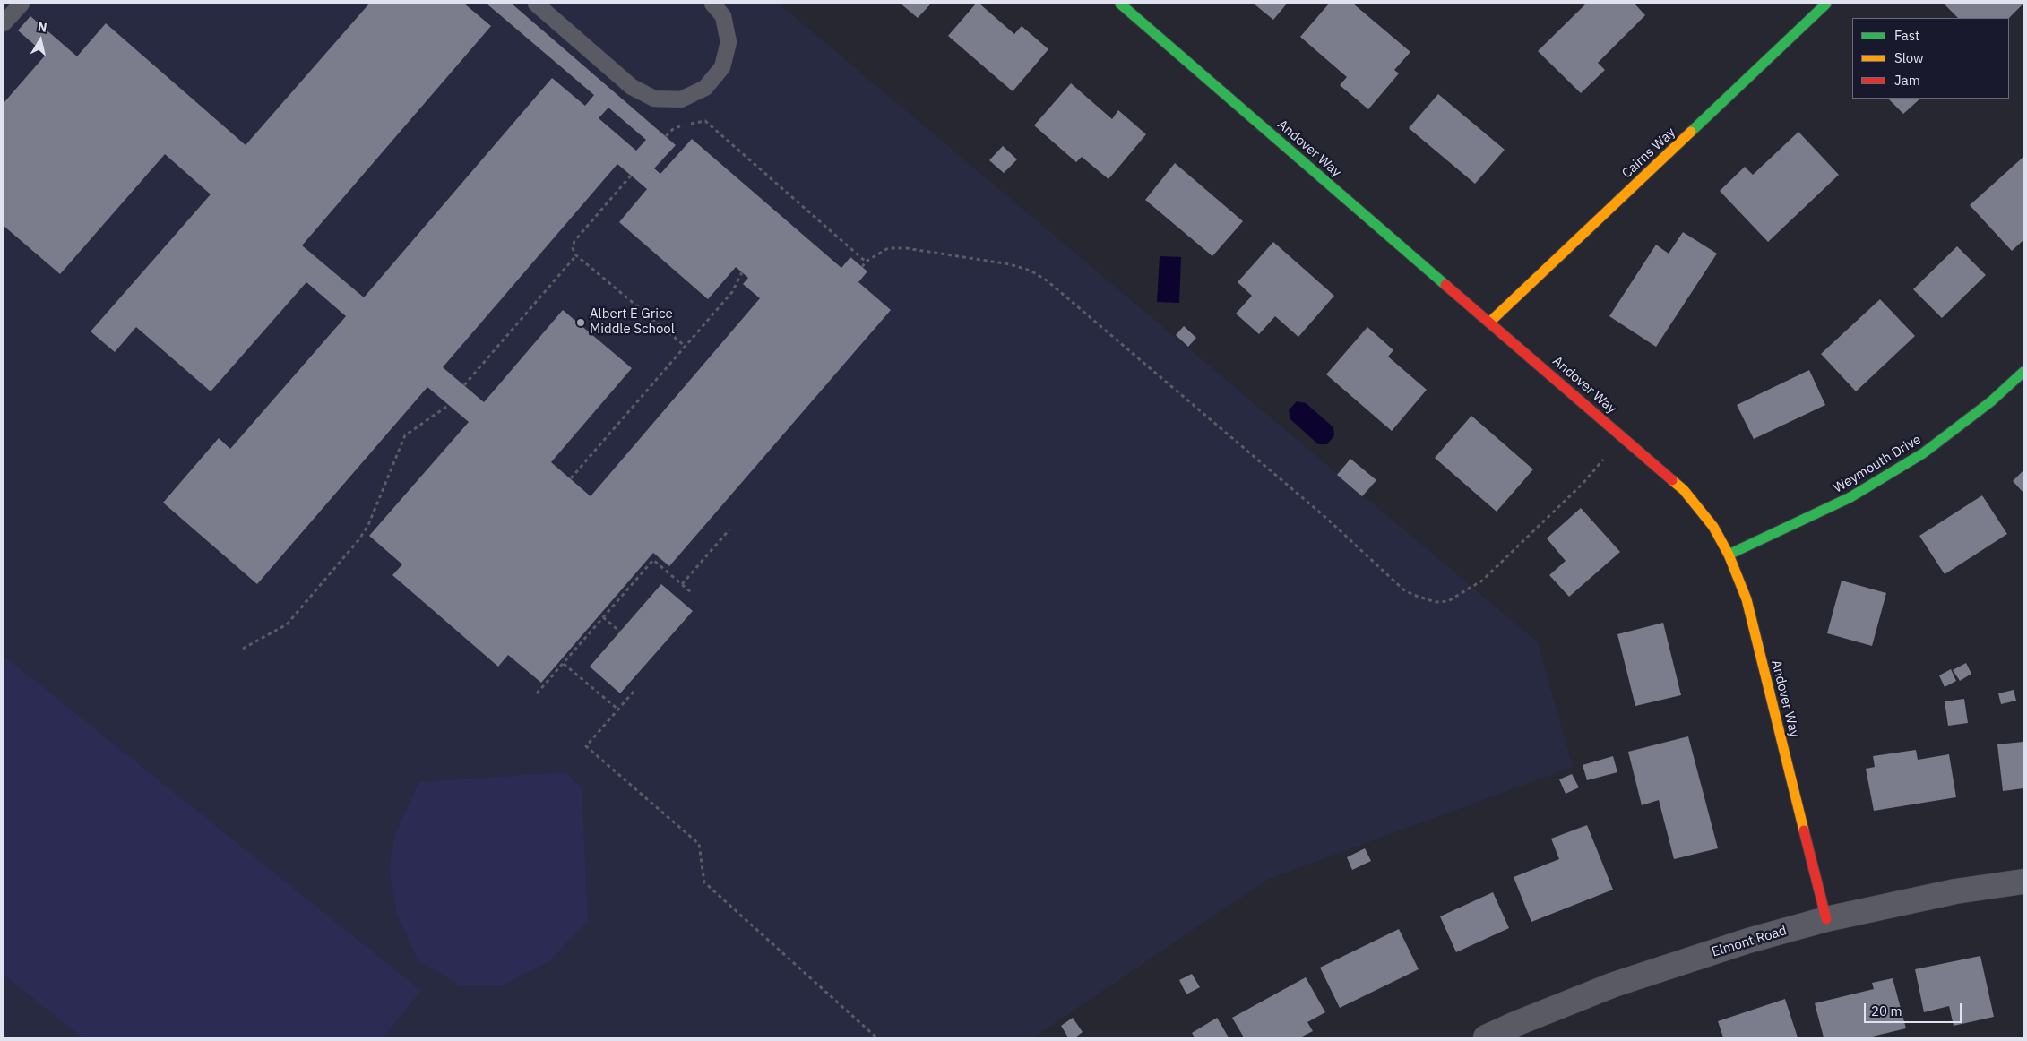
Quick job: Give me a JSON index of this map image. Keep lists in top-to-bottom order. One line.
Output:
{"streets":{"street":["Andover Way","Cairns Way","Weymouth Drive","Elmont Road"]},"crossings":[["Andover Way","Cairns Way"],["Andover Way","Weymouth Drive"],["Andover Way","Elmont Road"]],"places":["Albert E Grice Middle School"],"legend":["Fast","Slow","Jam"],"scale_bar":"20 m","north":"top"}
